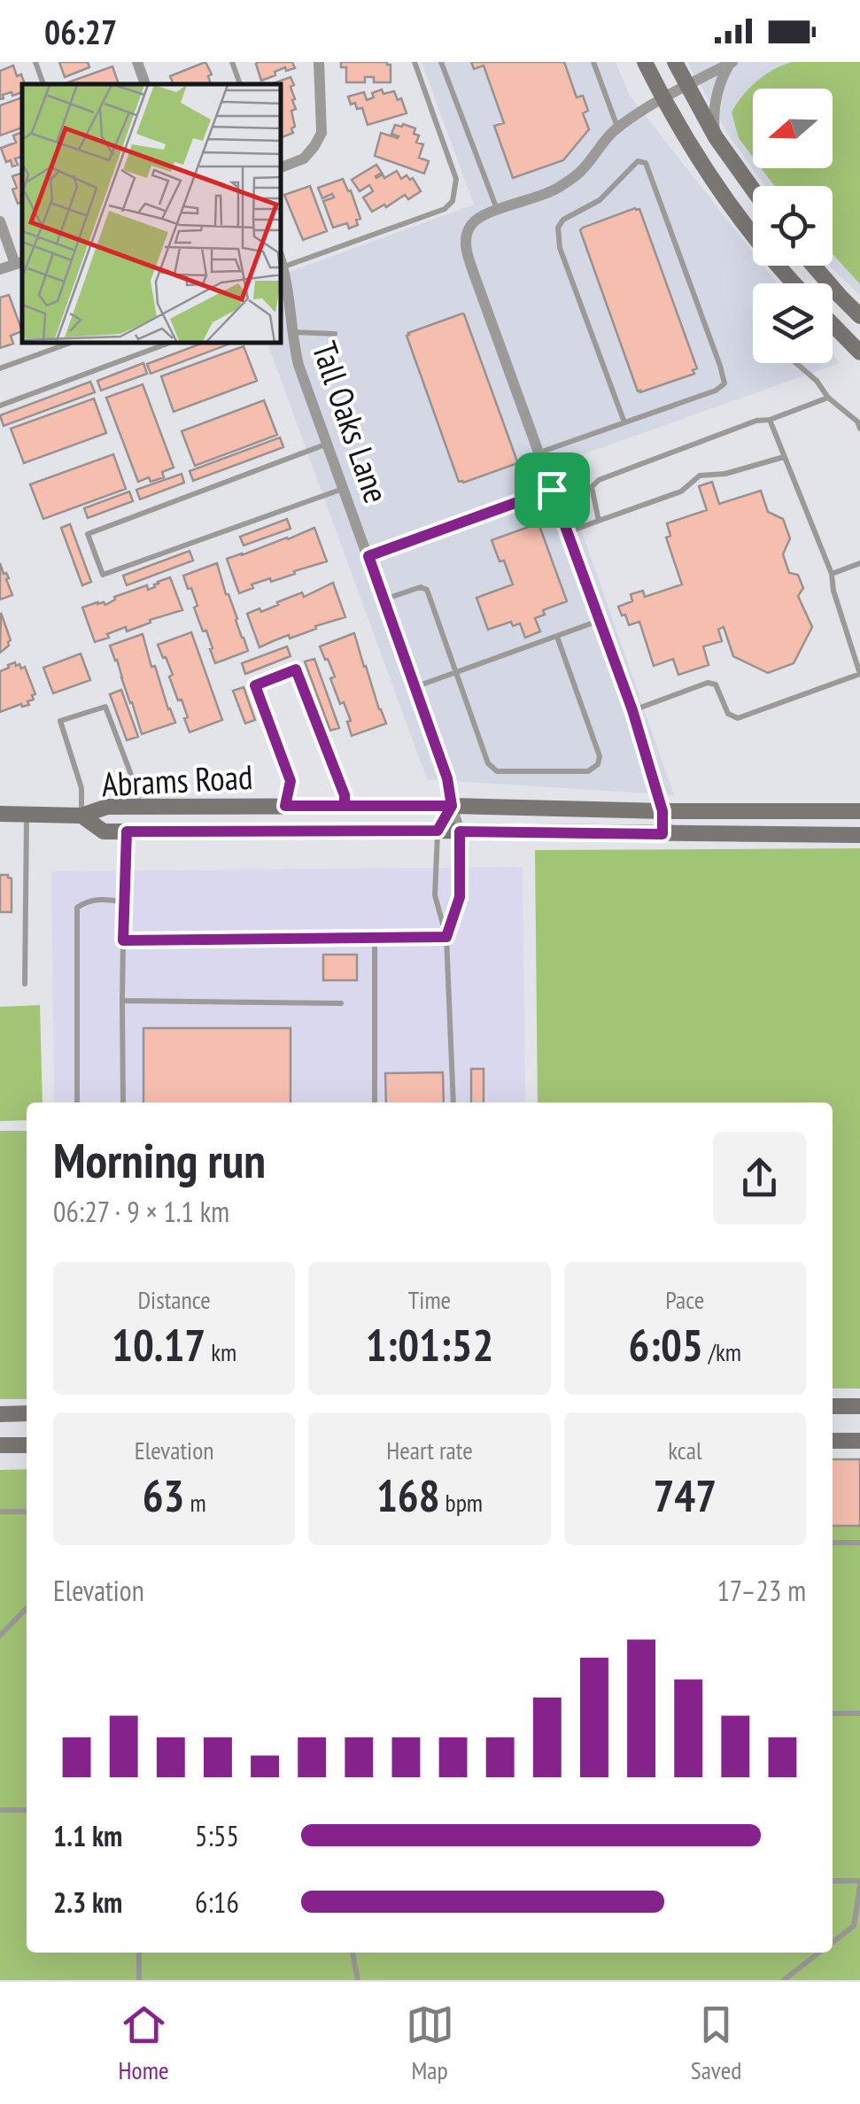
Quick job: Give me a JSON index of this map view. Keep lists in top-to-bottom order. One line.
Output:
{"streets":{"main road":["Abrams Road"],"street":["Tall Oaks Lane"]},"crossings":[["Tall Oaks Lane","Abrams Road"]],"north":"left","page":{"status":"06:27","heading":["Morning run","06:27 · 9 × 1.1 km"],"stats":[["Distance","10.17 km"],["Time","1:01:52"],["Pace","6:05 /km"],["Elevation","63 m"],["Heart rate","168 bpm"],["kcal","747"]],"chart":["Elevation","17–23 m"],"list":[{"name":"1.1 km","note":"5:55"},{"name":"2.3 km","note":"6:16"}],"tabs":["Home","Map","Saved"]}}
